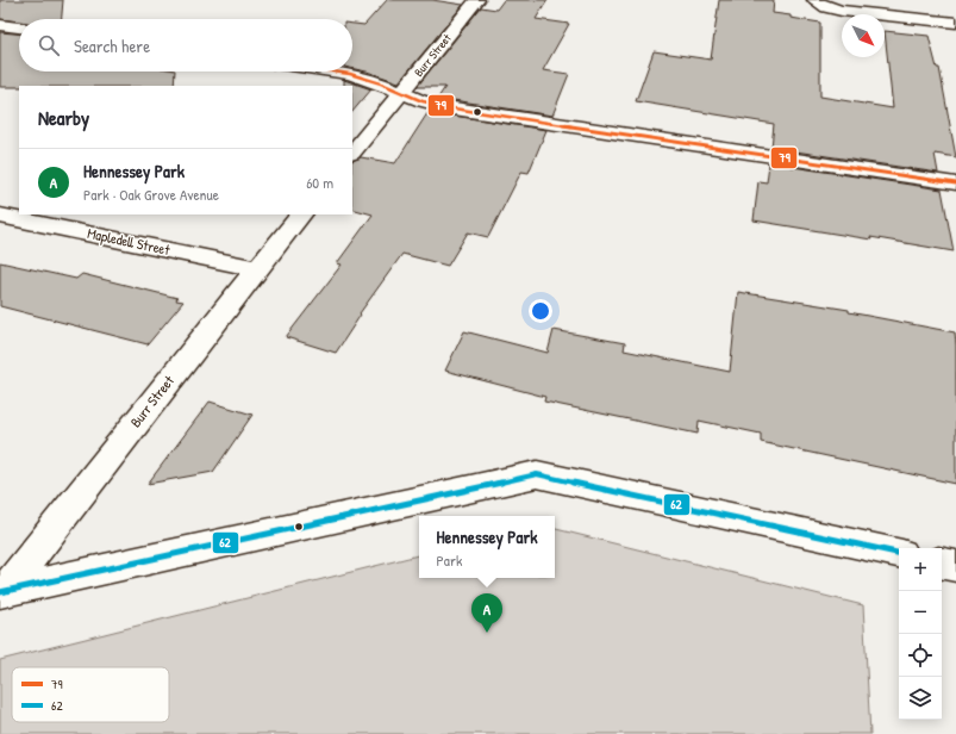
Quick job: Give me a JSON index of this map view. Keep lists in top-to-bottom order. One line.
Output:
{"streets":{"street":["Burr Street","Mapledell Street"]},"crossings":[["Burr Street","Mapledell Street"]],"lines":["transit line 79","transit line 62"],"legend":["79","62"],"north":"bottom right","page":{"search":"Search here","heading":"Nearby","list":[{"mark":"A","name":"Hennessey Park","note":"Park · Oak Grove Avenue","value":"60 m"}],"popup":["Hennessey Park","Park"],"map_buttons":["+","−"],"pins":"A"}}
